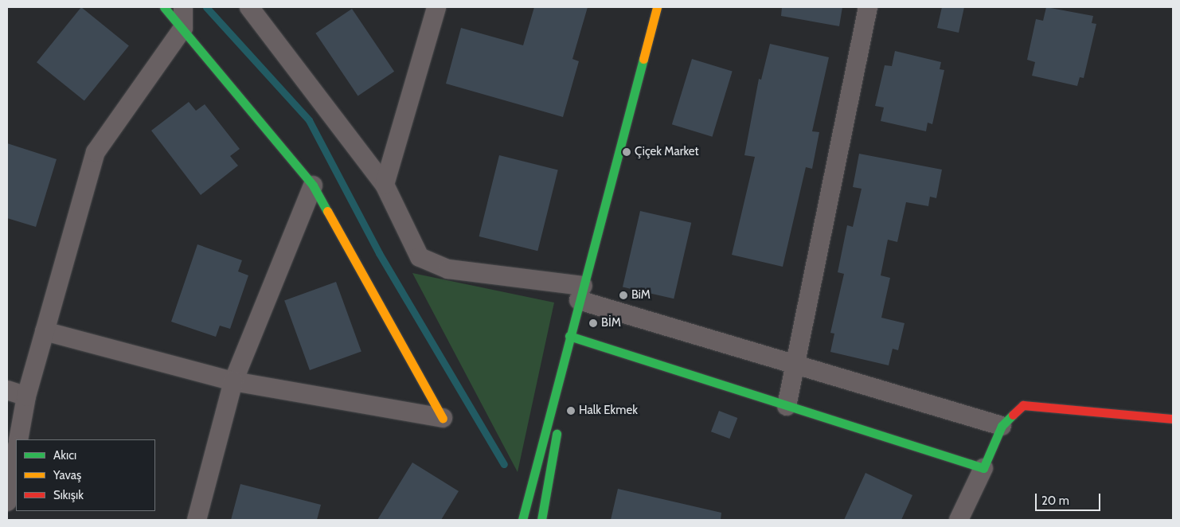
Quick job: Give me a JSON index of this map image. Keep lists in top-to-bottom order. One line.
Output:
{"places":["Çiçek Market","BiM","BİM","Halk Ekmek"],"legend":["Akıcı","Yavaş","Sıkışık"],"scale_bar":"20 m"}
